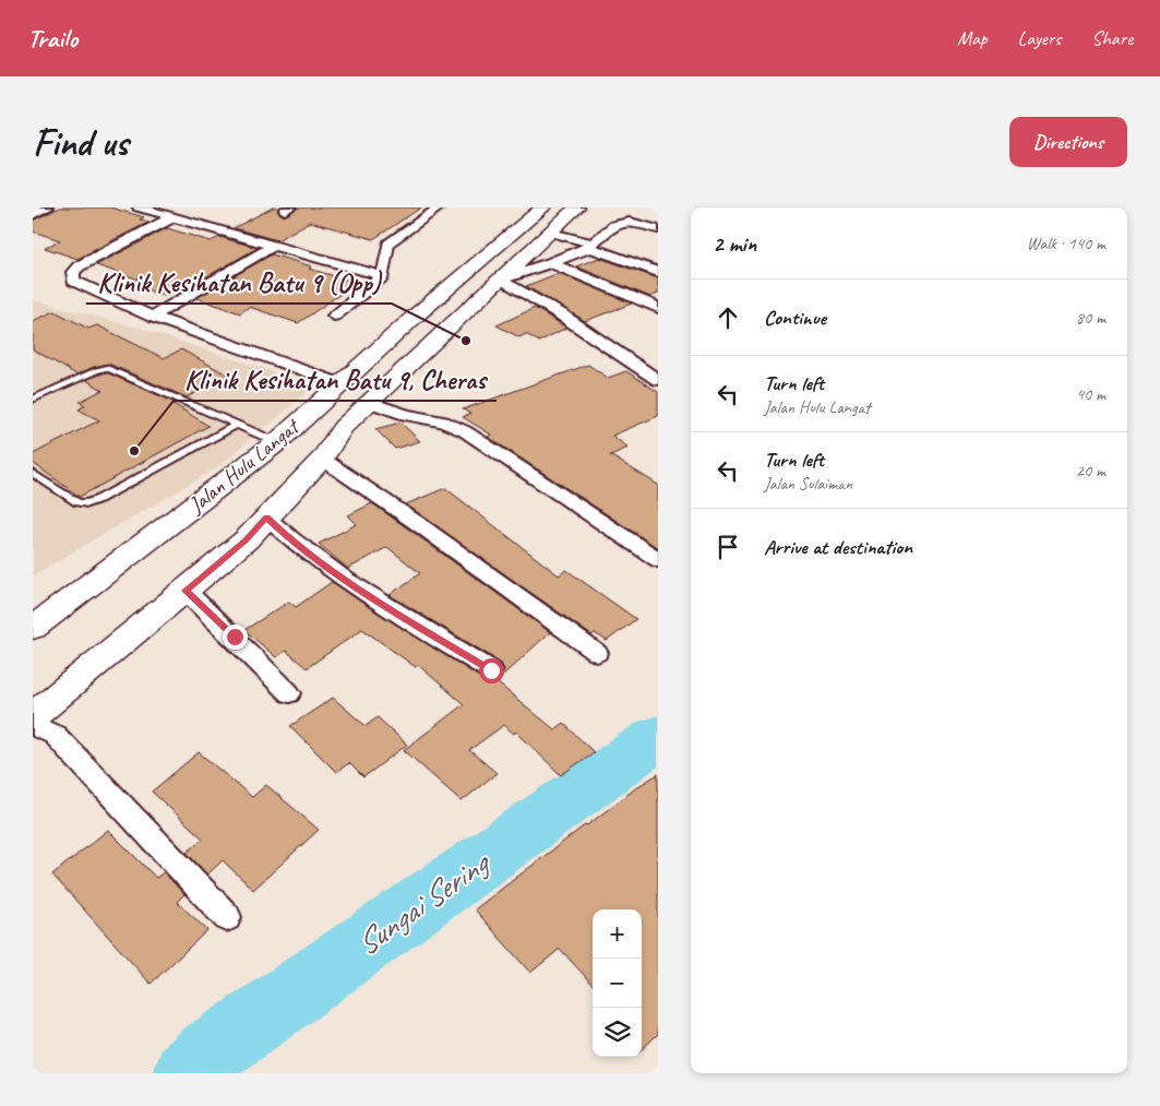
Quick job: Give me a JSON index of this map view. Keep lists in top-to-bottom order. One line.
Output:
{"streets":{"main road":["Jalan Hulu Langat"]},"water":["Sungai Sering"],"places":["Klinik Kesihatan Batu 9 (Opp)","Klinik Kesihatan Batu 9, Cheras"],"page":{"header":"Trailo","nav":["Map","Layers","Share"],"buttons":"Directions","title":"Find us","heading":["2 min","Walk · 140 m"],"list":[["Continue","80 m"],["Turn left","Jalan Hulu Langat","40 m"],["Turn left","Jalan Sulaiman","20 m"],"Arrive at destination"],"map_buttons":["+","−"]}}
